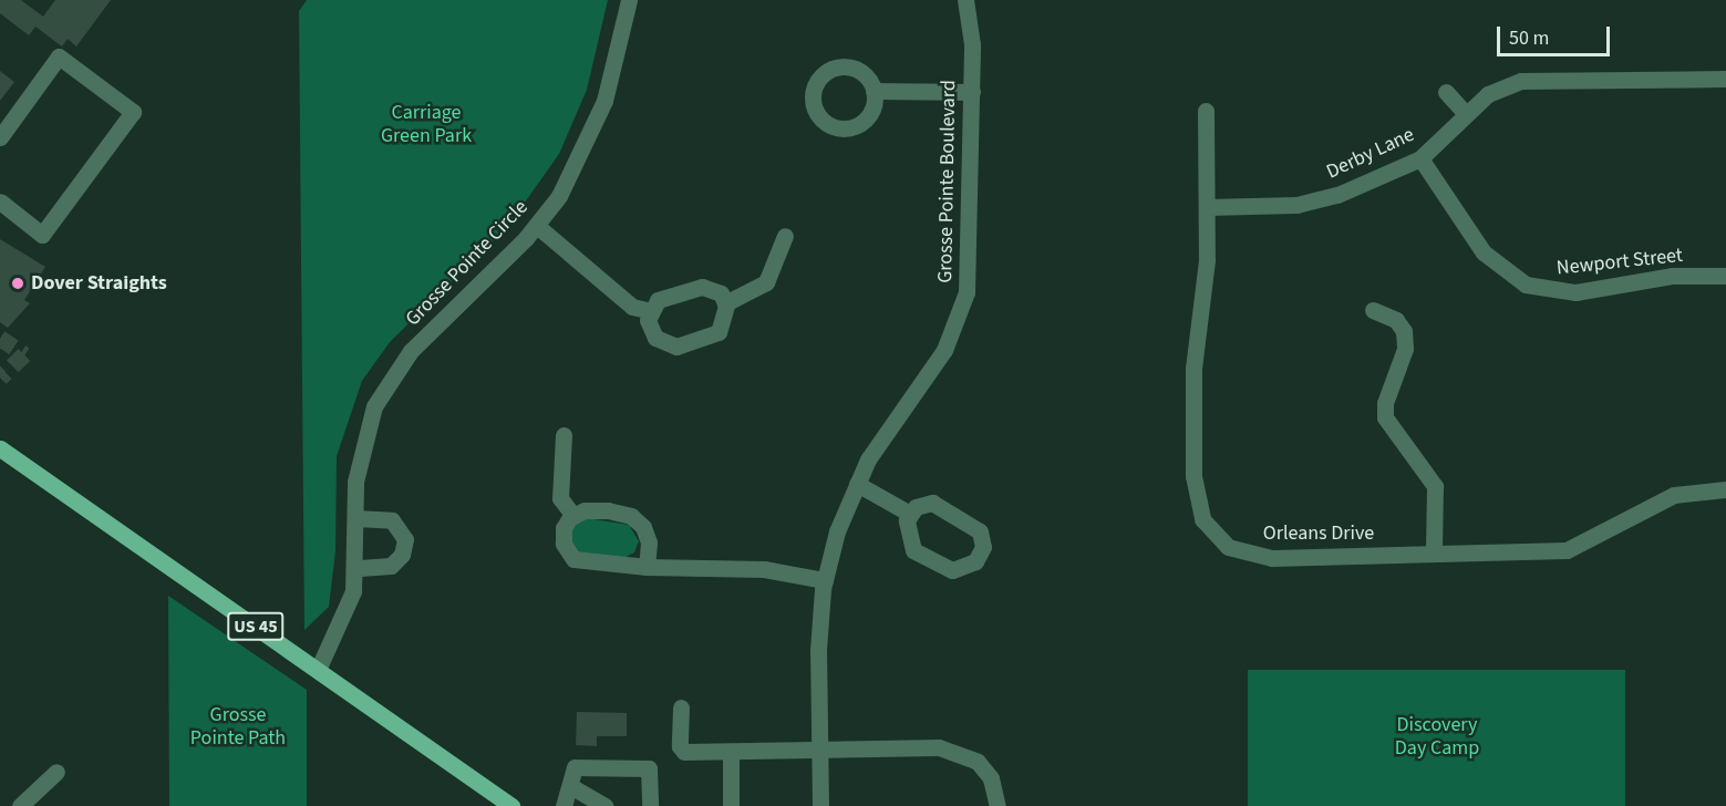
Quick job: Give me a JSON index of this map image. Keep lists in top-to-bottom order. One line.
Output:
{"streets":{"main road":["US 45"],"street":["Derby Lane","Grosse Pointe Boulevard","Newport Street","Grosse Pointe Circle","Orleans Drive"]},"crossings":[["Derby Lane","Newport Street"],["Derby Lane","Orleans Drive"],["Grosse Pointe Circle","US 45"]],"parks":["Carriage Green Park","Grosse Pointe Path","Discovery Day Camp"],"places":["Dover Straights"],"scale_bar":"50 m"}
